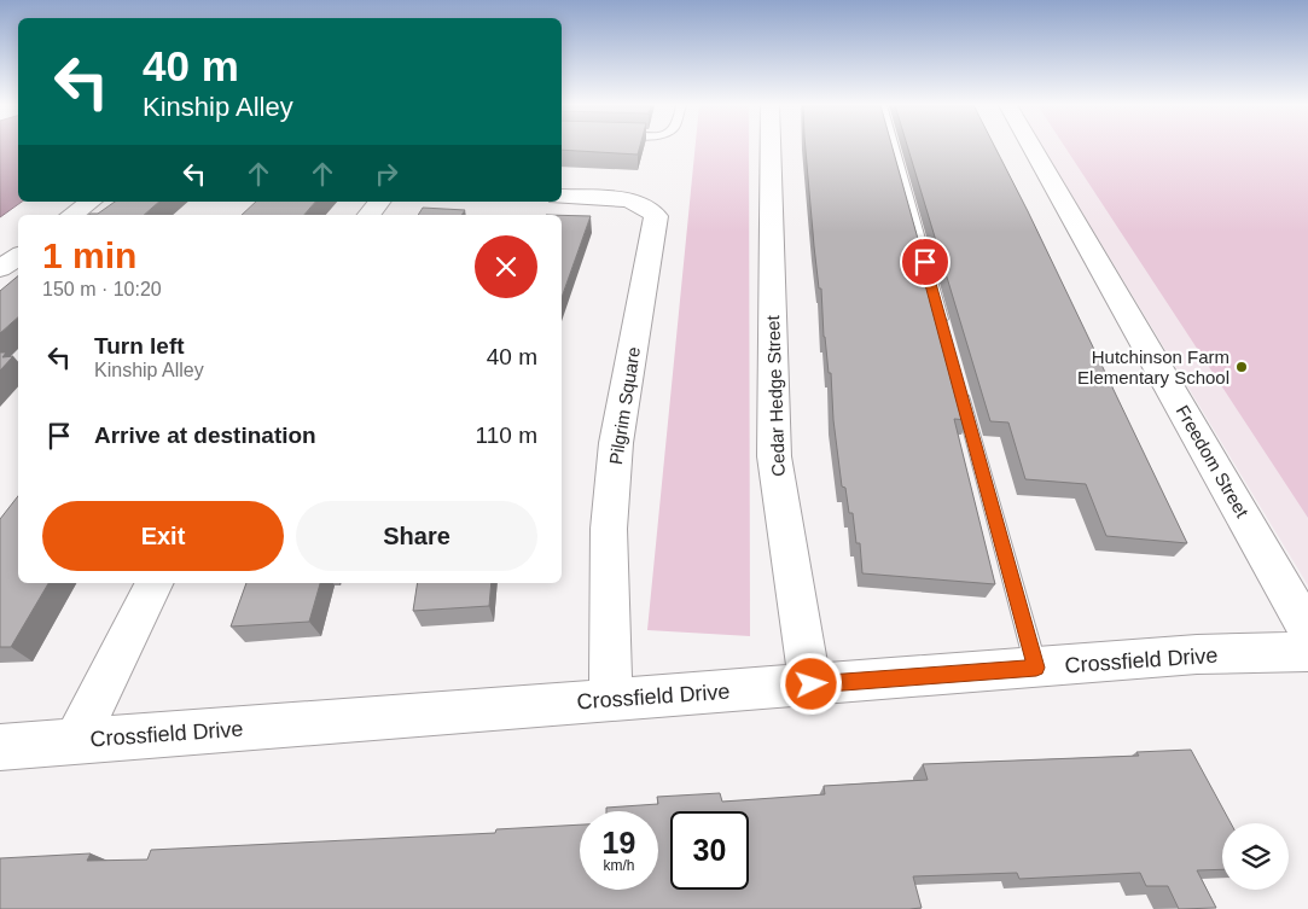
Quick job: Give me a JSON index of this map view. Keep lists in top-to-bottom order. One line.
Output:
{"streets":{"street":["Cedar Hedge Street","Pilgrim Square","Freedom Street","Crossfield Drive"]},"crossings":[["Cedar Hedge Street","Crossfield Drive"],["Pilgrim Square","Crossfield Drive"]],"places":["Hutchinson Farm Elementary School"],"page":{"turn":["40 m","Kinship Alley"],"heading":["1 min","150 m · 10:20"],"list":[{"name":"Turn left","note":"Kinship Alley","value":"40 m"},{"name":"Arrive at destination","value":"110 m"}],"buttons":["Exit","Share"],"speed":"19 km/h","limit":"30"}}
